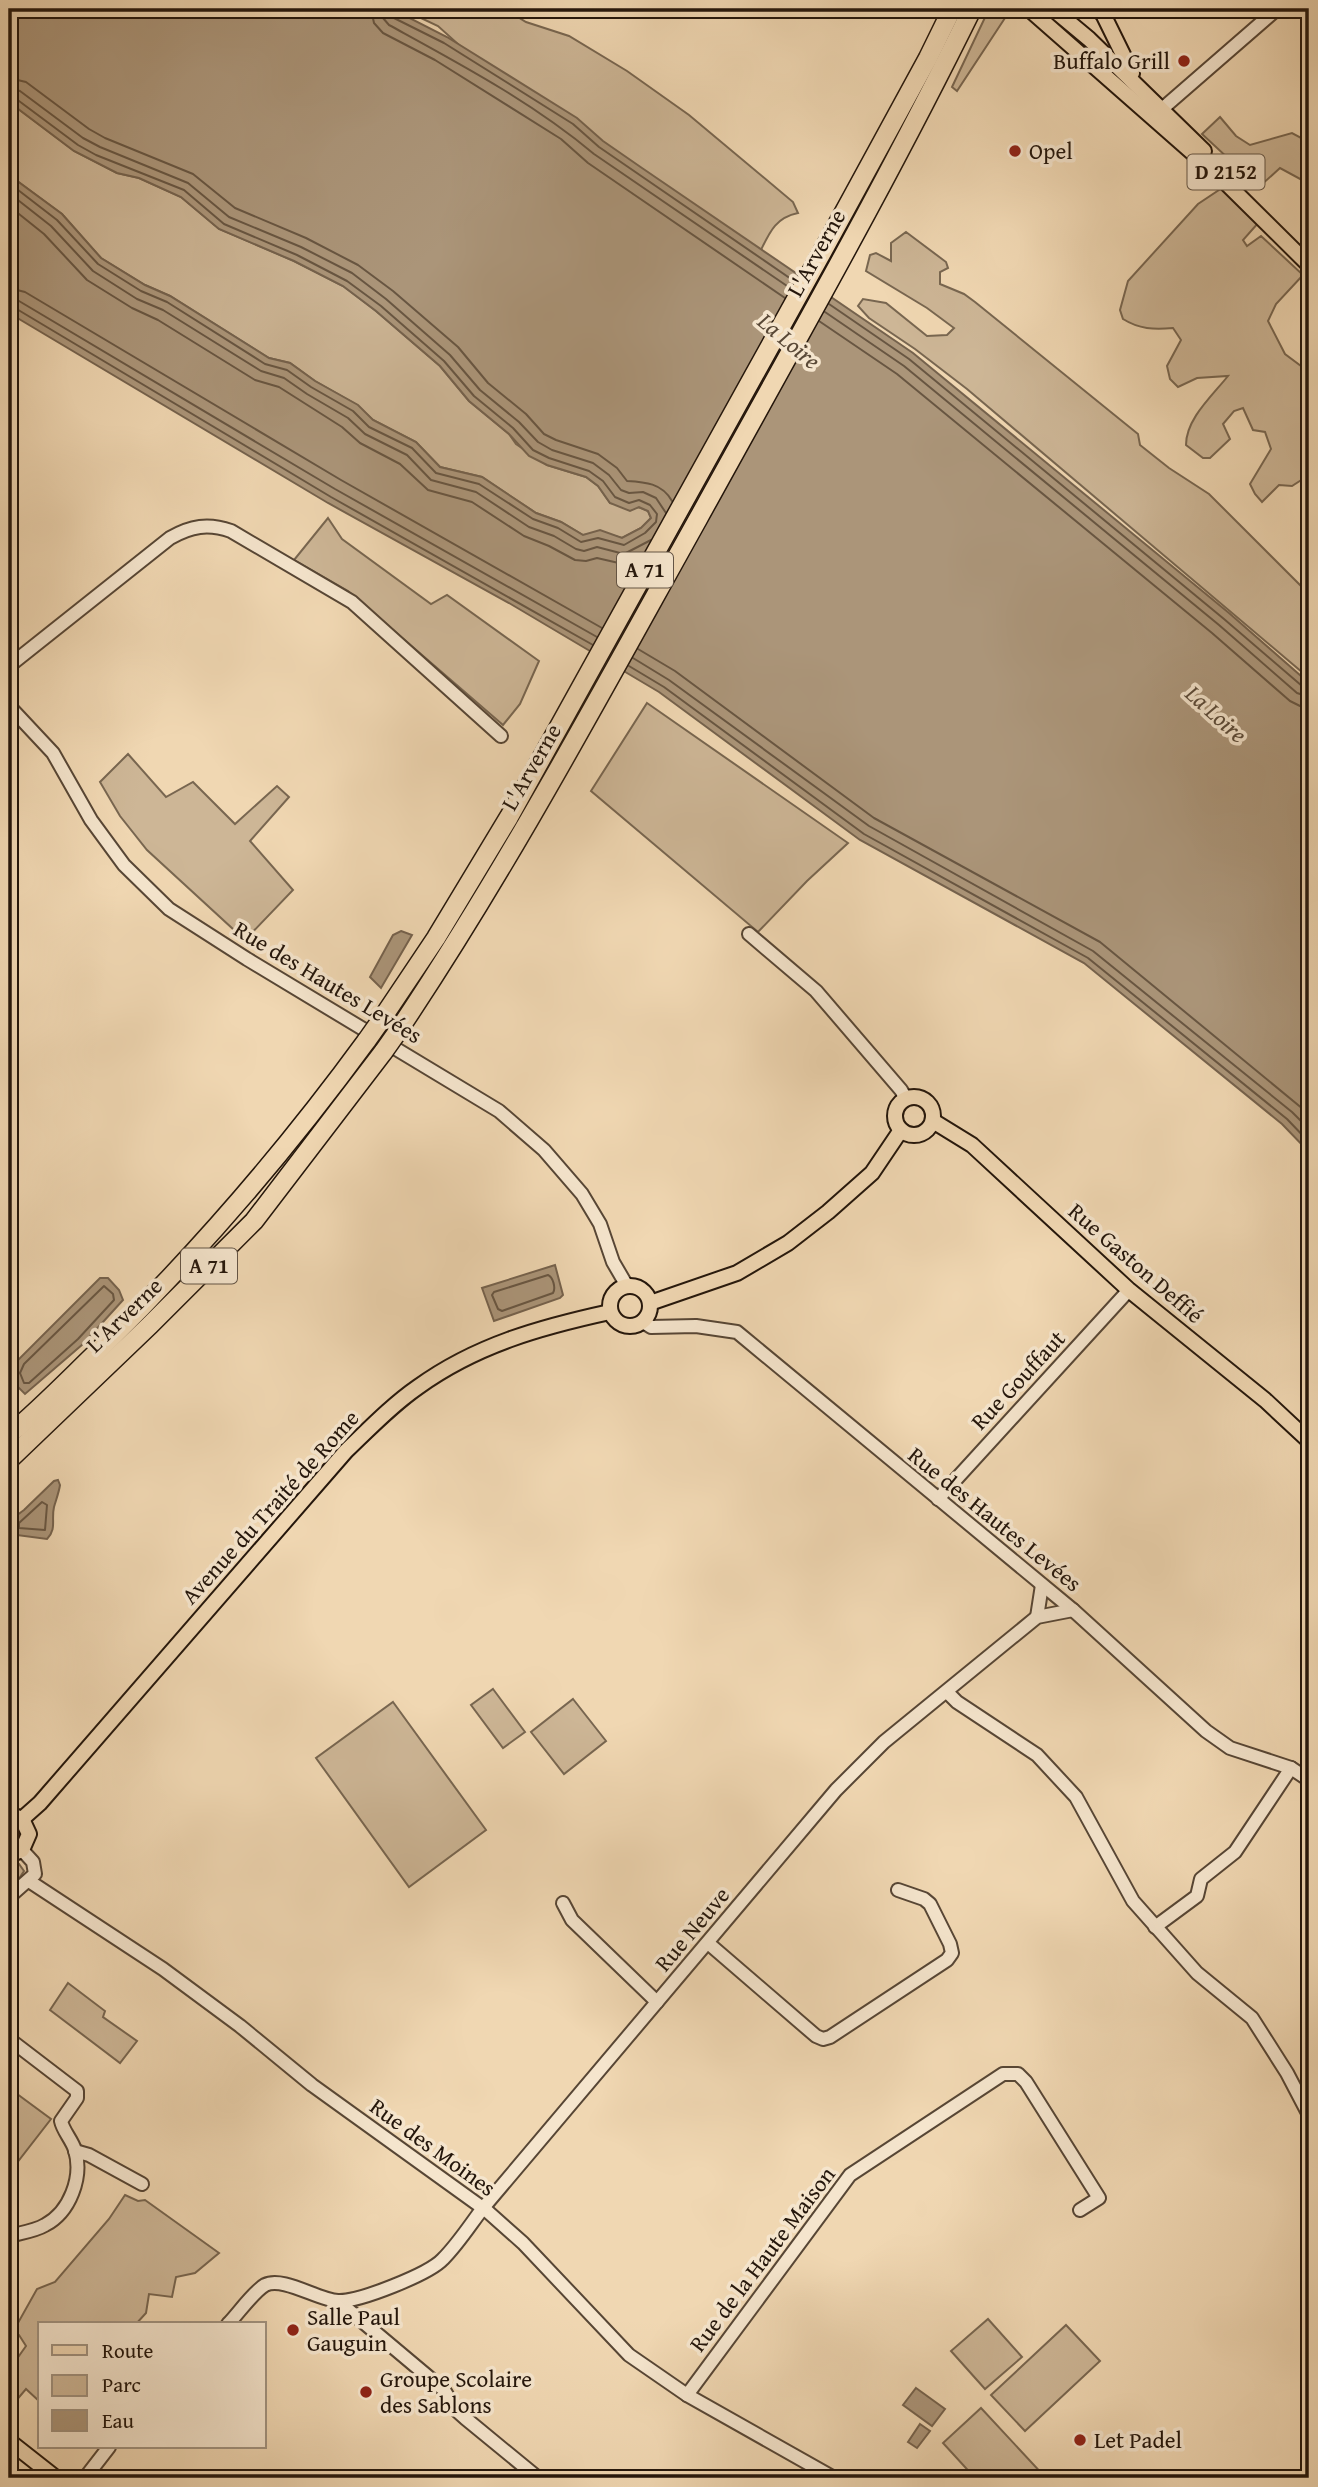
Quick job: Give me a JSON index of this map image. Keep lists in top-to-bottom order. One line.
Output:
{"streets":{"highway":["L'Arverne","A 71"],"main road":["D 2152","Rue Gaston Deffié","Avenue du Traité de Rome"],"street":["Rue des Hautes Levées","Rue Gouffaut","Rue Neuve","Rue des Moines","Rue de la Haute Maison"]},"crossings":[["Rue des Hautes Levées","Rue Gouffaut"],["Rue des Hautes Levées","Avenue du Traité de Rome"],["Rue Gaston Deffié","Rue Gouffaut"],["Rue Neuve","Rue des Moines"],["Rue des Moines","Rue de la Haute Maison"]],"water":["La Loire"],"places":["Buffalo Grill","Opel","Salle Paul Gauguin","Groupe Scolaire des Sablons","Let Padel"],"legend":["Route","Parc","Eau"]}
